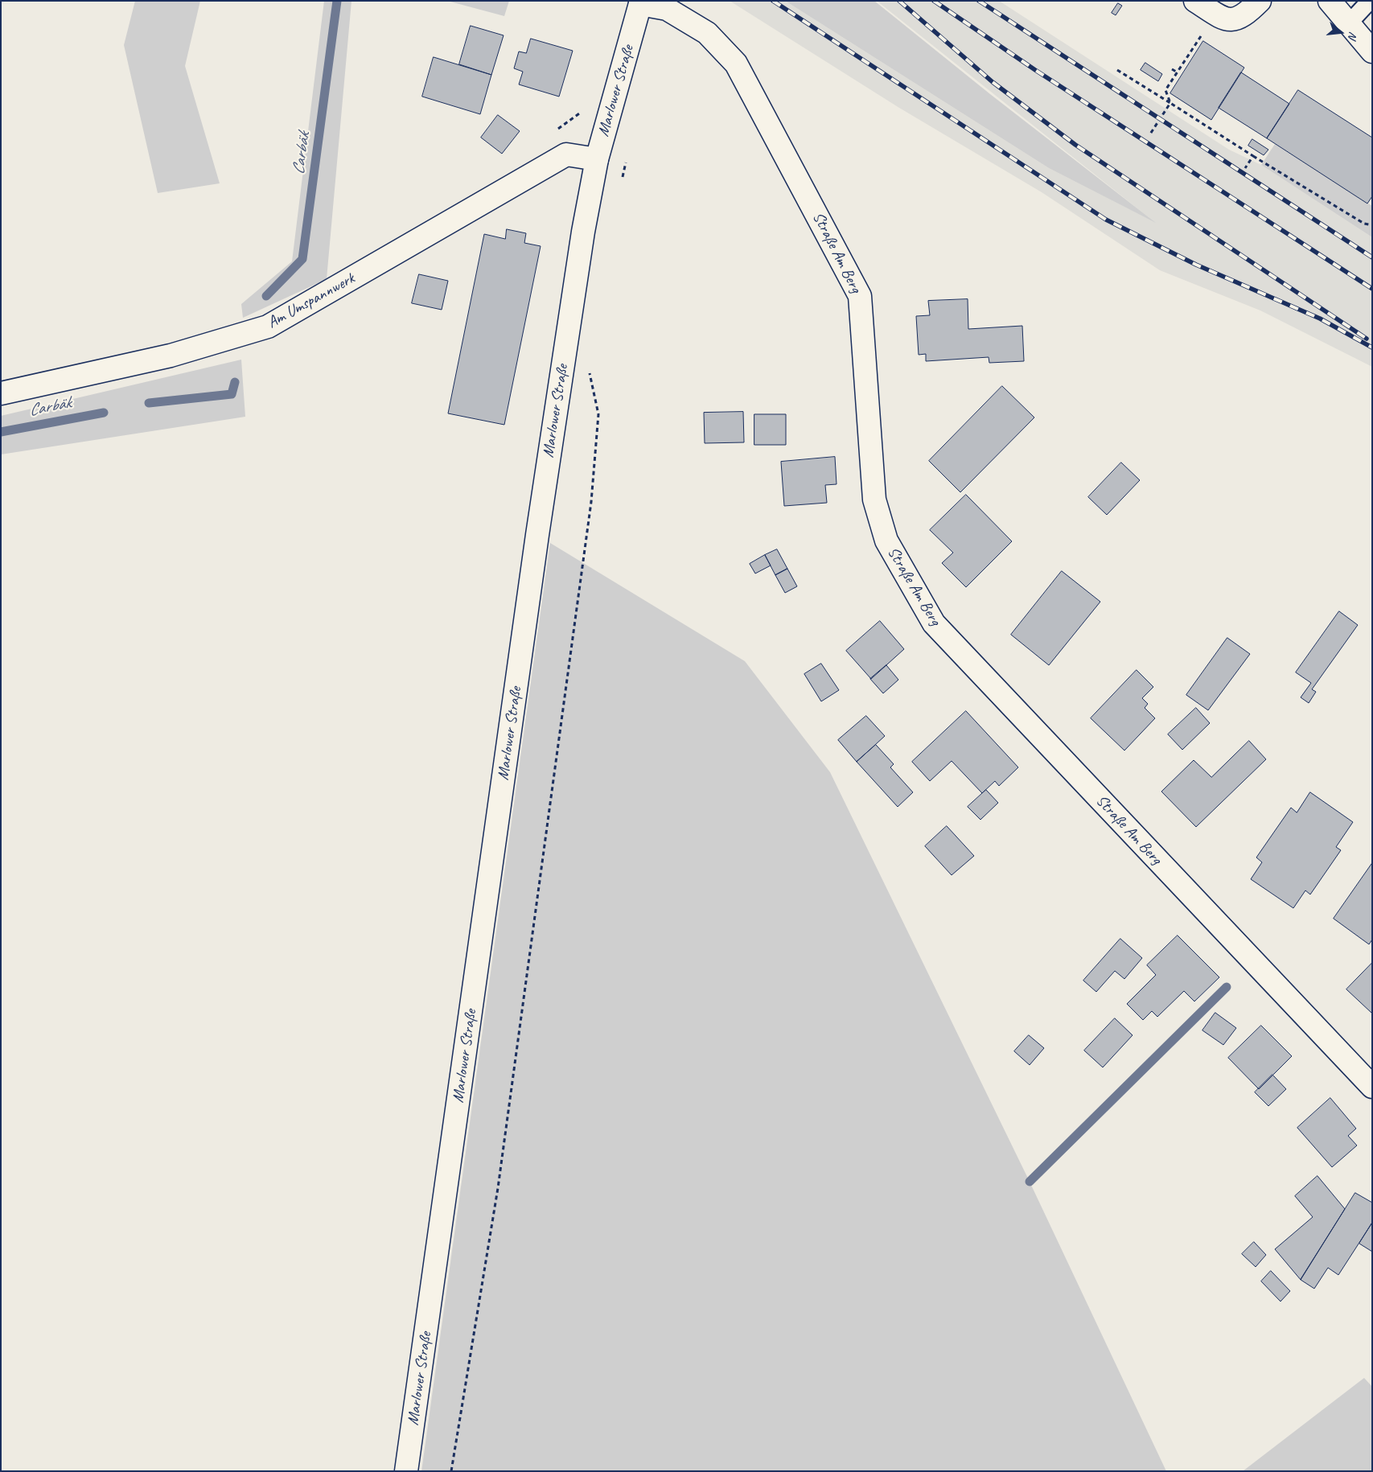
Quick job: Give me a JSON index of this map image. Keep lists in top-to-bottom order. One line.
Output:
{"streets":{"street":["Marlower Straße","Straße Am Berg","Am Umspannwerk"]},"crossings":[["Marlower Straße","Straße Am Berg"],["Marlower Straße","Am Umspannwerk"]],"water":["Carbäk"],"north":"right"}
